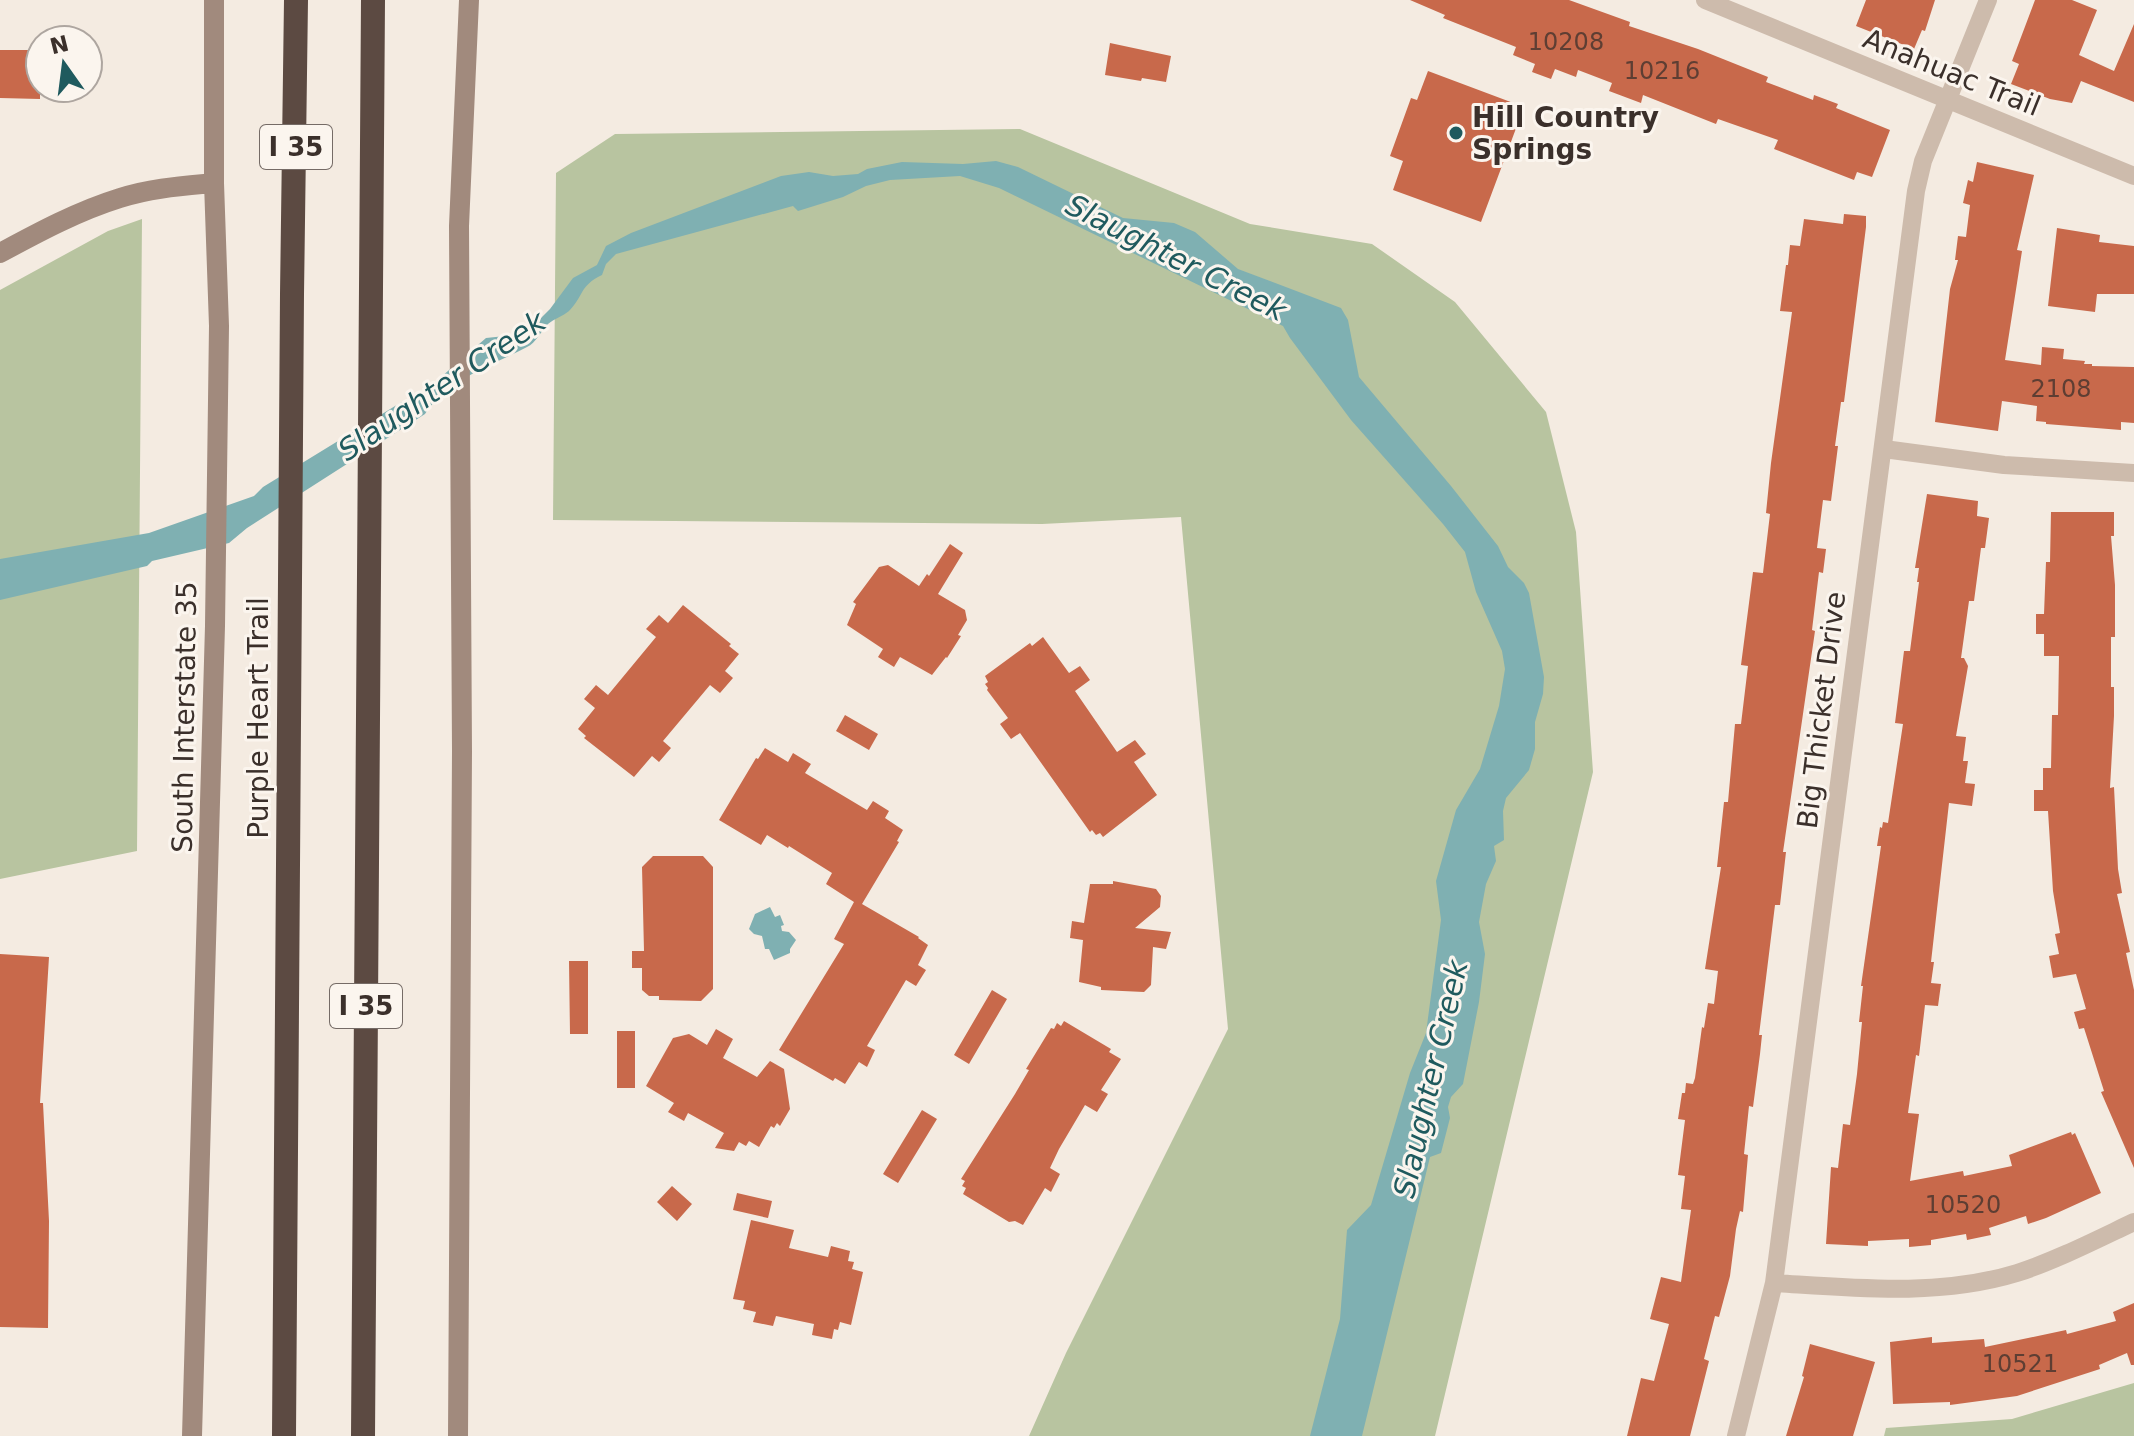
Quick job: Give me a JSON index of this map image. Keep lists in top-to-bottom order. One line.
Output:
{"streets":{"highway":["I 35","Purple Heart Trail"],"main road":["South Interstate 35"],"street":["Anahuac Trail","Big Thicket Drive"]},"crossings":[["Anahuac Trail","Big Thicket Drive"]],"water":["Slaughter Creek"],"places":["Hill Country Springs"],"house_numbers":["10208","10216","2108","10520","10521"],"north":"top"}
